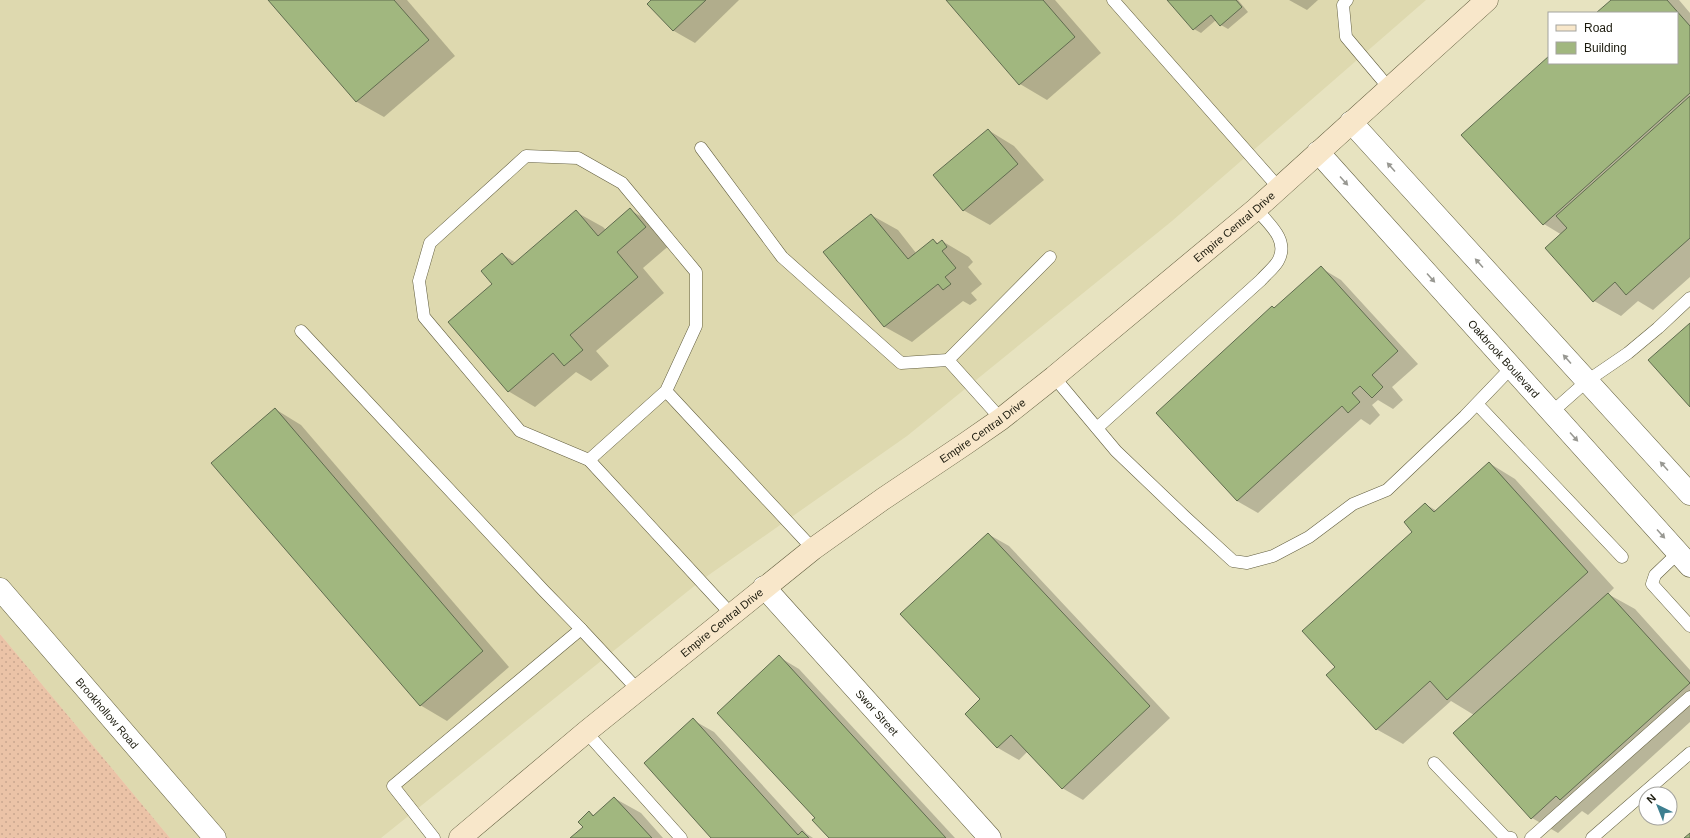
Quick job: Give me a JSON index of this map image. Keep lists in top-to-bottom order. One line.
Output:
{"streets":{"street":["Empire Central Drive","Oakbrook Boulevard","Brookhollow Road","Swor Street"]},"crossings":[["Empire Central Drive","Oakbrook Boulevard"],["Empire Central Drive","Swor Street"]],"legend":["Road","Building"],"north":"top left"}
